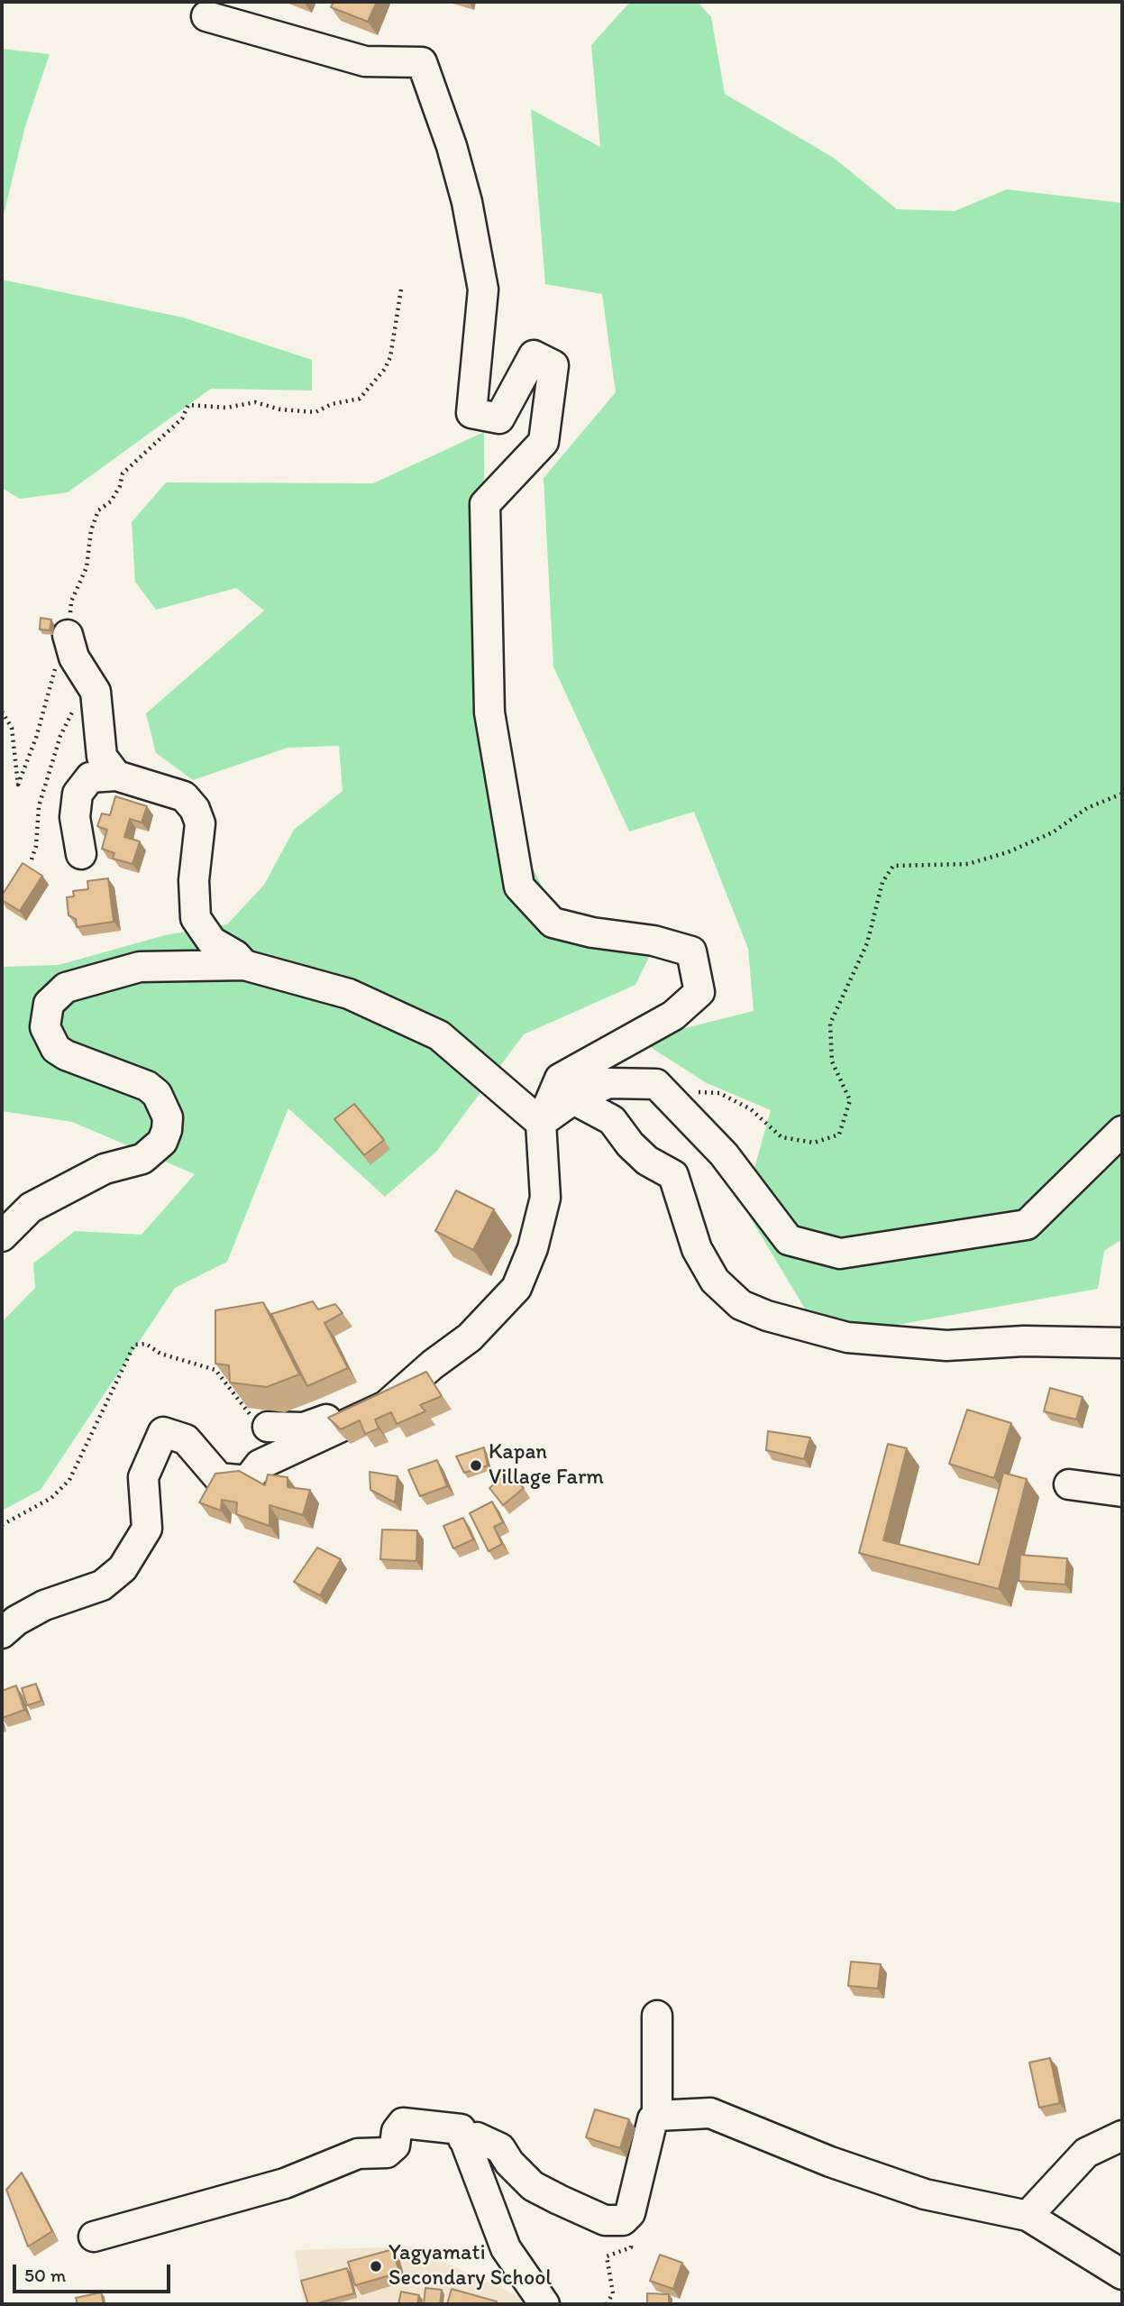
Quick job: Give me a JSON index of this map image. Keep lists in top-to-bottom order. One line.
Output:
{"places":["Kapan Village Farm","Yagyamati Secondary School"],"scale_bar":"50 m"}
